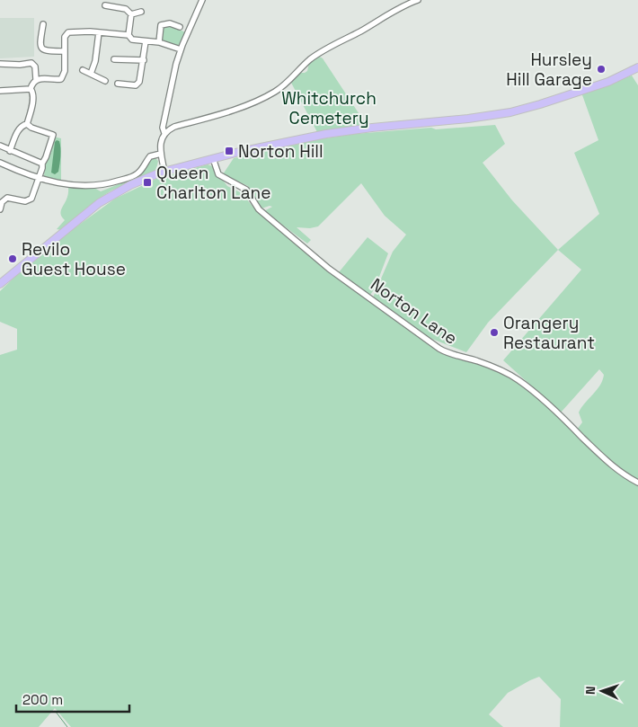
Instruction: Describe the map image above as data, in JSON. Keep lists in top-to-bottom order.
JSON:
{
  "streets": {
    "street": ["Norton Lane"]
  },
  "parks": ["Whitchurch Cemetery"],
  "places": {
    "other": ["Hursley Hill Garage", "Revilo Guest House", "Orangery Restaurant"],
    "transit": ["Norton Hill", "Queen Charlton Lane"]
  },
  "scale_bar": "200 m",
  "north": "left"
}
